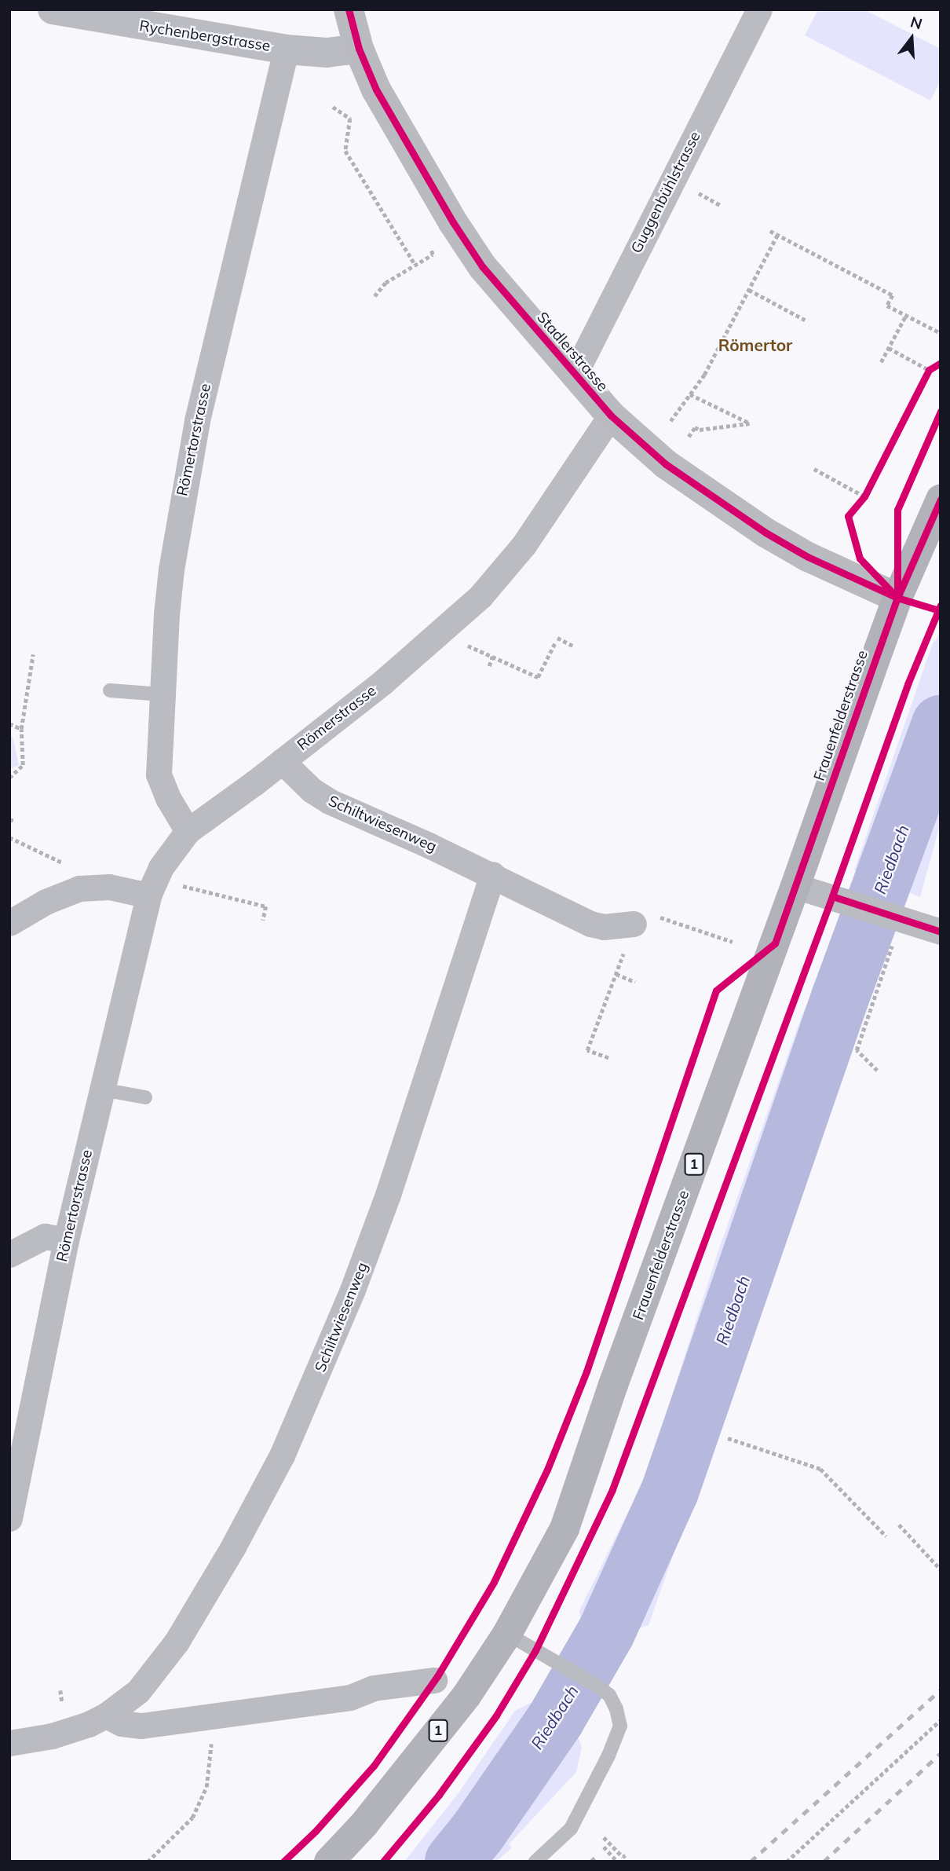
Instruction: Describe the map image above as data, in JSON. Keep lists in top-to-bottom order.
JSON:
{
  "streets": {
    "main road": ["Stadlerstrasse", "Frauenfelderstrasse", "1"],
    "street": [
      "Rychenbergstrasse",
      "Guggenbühlstrasse",
      "Römertorstrasse",
      "Römerstrasse",
      "Schiltwiesenweg"
    ]
  },
  "crossings": [
    ["Rychenbergstrasse", "Stadlerstrasse"],
    ["Rychenbergstrasse", "Römertorstrasse"],
    ["Guggenbühlstrasse", "Stadlerstrasse"],
    ["Stadlerstrasse", "Frauenfelderstrasse"],
    ["Stadlerstrasse", "Römerstrasse"],
    ["Römertorstrasse", "Römerstrasse"],
    ["Römerstrasse", "Schiltwiesenweg"]
  ],
  "districts": ["Römertor"],
  "water": ["Riedbach"],
  "north": "top"
}
